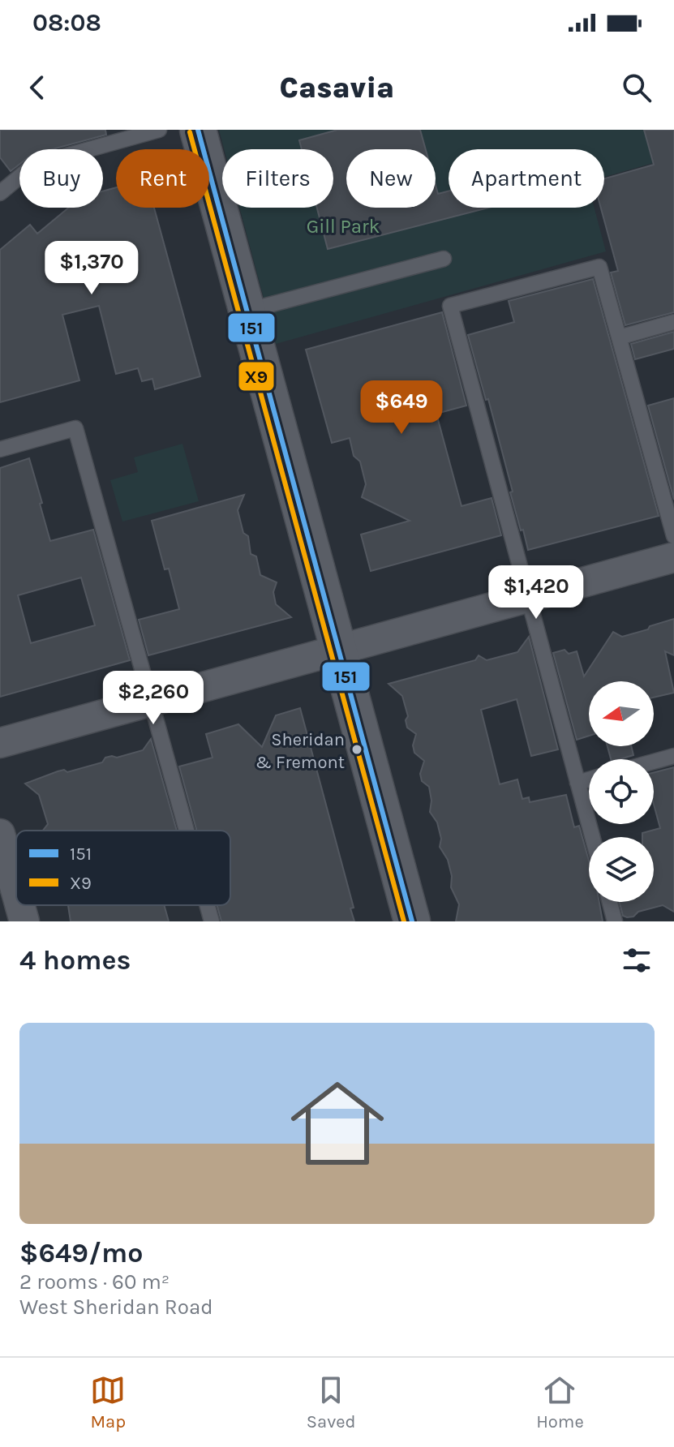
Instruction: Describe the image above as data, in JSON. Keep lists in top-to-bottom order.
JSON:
{
  "parks": ["Gill Park"],
  "places": ["Sheridan & Fremont"],
  "lines": ["transit line 151", "transit line X9"],
  "legend": ["151", "X9"],
  "north": "left",
  "page": {
    "status": "08:08",
    "header": "Casavia",
    "chip": [
      "Buy",
      "Rent",
      "Filters",
      "New",
      "Apartment"
    ],
    "price": [
      "$1,370",
      "$649",
      "$1,420",
      "$2,260"
    ],
    "heading": "4 homes",
    "list": [
      {
        "name": "$649/mo",
        "note": "2 rooms · 60 m² · West Sheridan Road"
      }
    ],
    "tabs": ["Map", "Saved", "Home"]
  }
}
